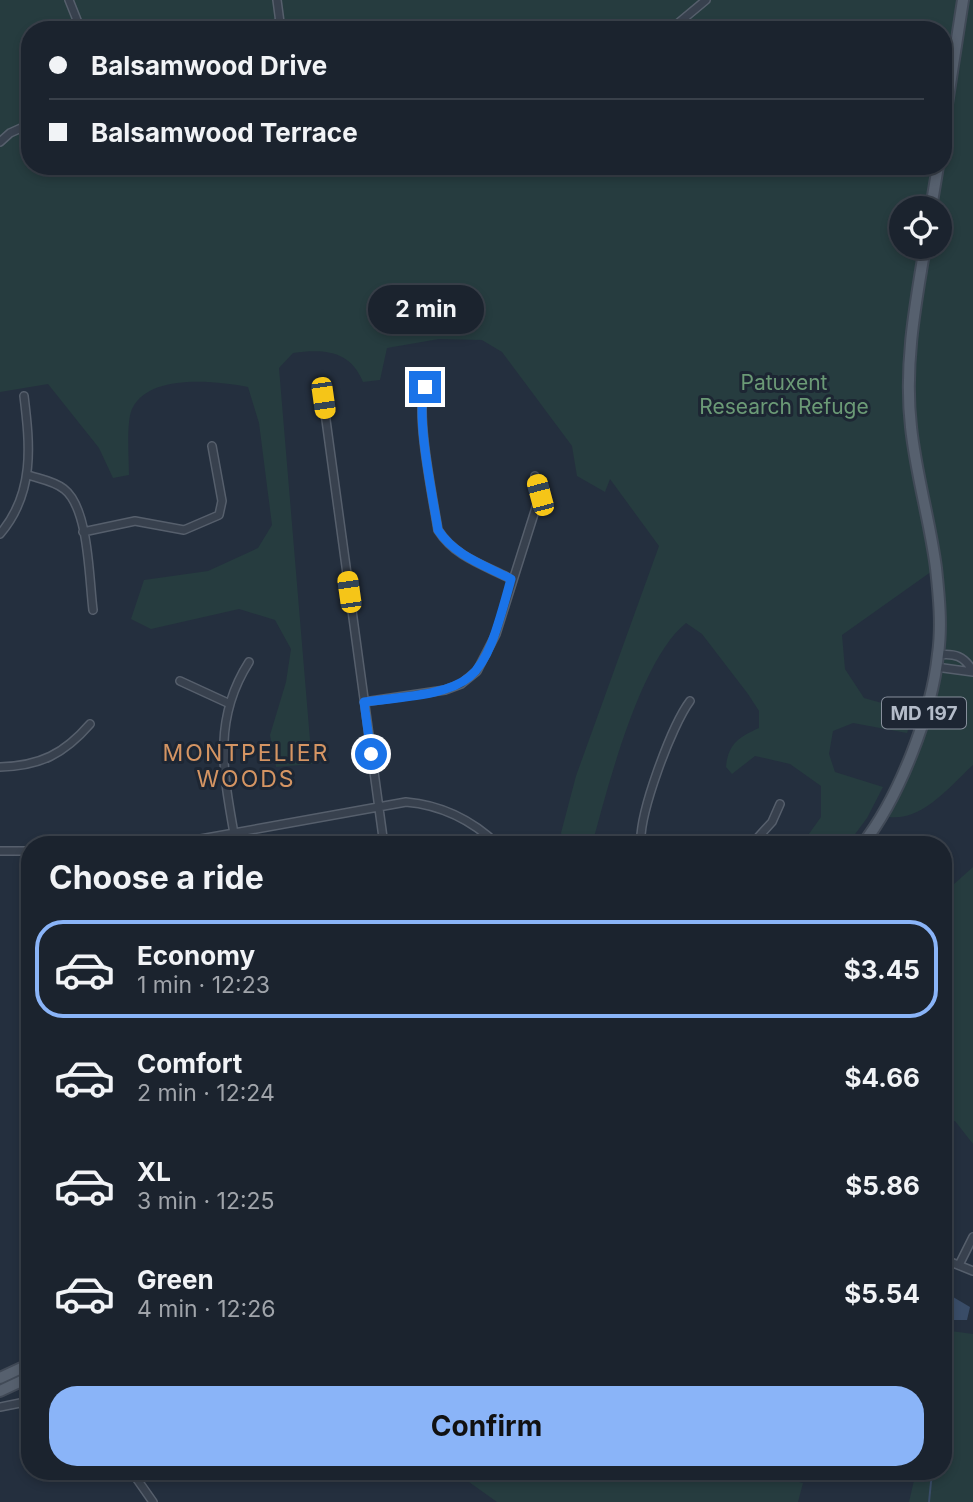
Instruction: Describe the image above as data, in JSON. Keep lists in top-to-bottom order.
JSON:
{
  "streets": {
    "main road": ["MD 197"]
  },
  "districts": ["MONTPELIER WOODS"],
  "parks": ["Patuxent Research Refuge"],
  "page": {
    "banner": ["Balsamwood Drive", "Balsamwood Terrace"],
    "bubble": "2 min",
    "heading": "Choose a ride",
    "list": [
      {
        "name": "Economy",
        "note": "1 min · 12:23",
        "value": "$3.45"
      },
      {
        "name": "Comfort",
        "note": "2 min · 12:24",
        "value": "$4.66"
      },
      {
        "name": "XL",
        "note": "3 min · 12:25",
        "value": "$5.86"
      },
      {
        "name": "Green",
        "note": "4 min · 12:26",
        "value": "$5.54"
      }
    ],
    "buttons": "Confirm"
  }
}
